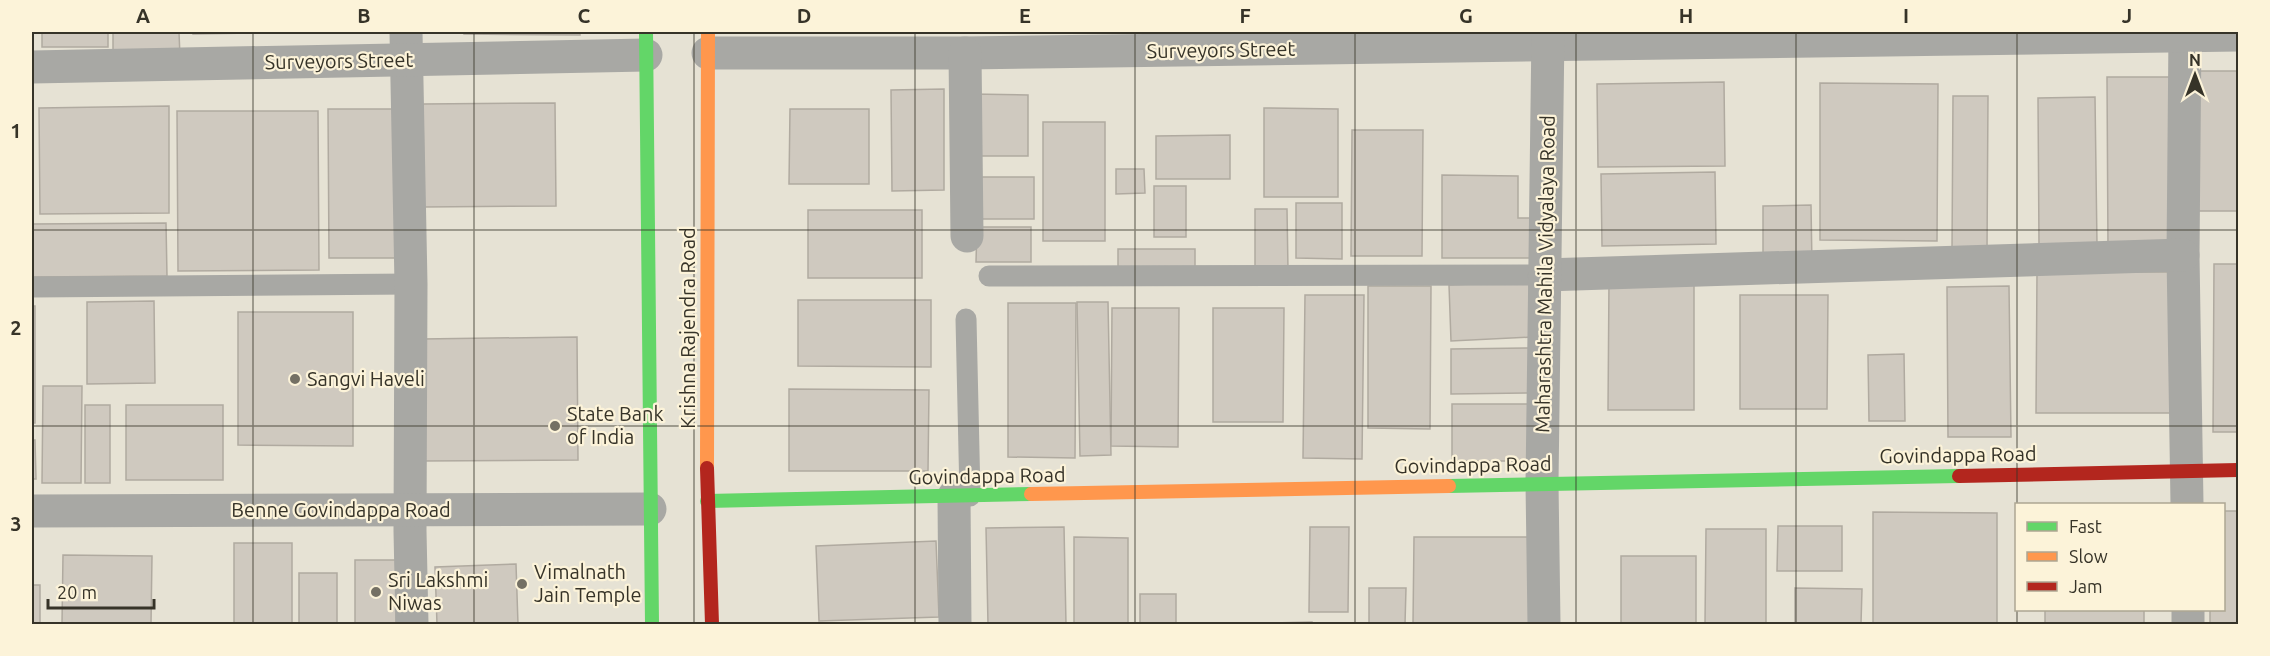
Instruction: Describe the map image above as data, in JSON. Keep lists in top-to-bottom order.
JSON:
{
  "streets": {
    "street": [
      "Surveyors Street",
      "Maharashtra Mahila Vidyalaya Road",
      "Krishna Rajendra Road",
      "Govindappa Road",
      "Benne Govindappa Road"
    ]
  },
  "crossings": [
    ["Surveyors Street", "Maharashtra Mahila Vidyalaya Road"],
    ["Surveyors Street", "Krishna Rajendra Road"],
    ["Maharashtra Mahila Vidyalaya Road", "Govindappa Road"],
    ["Krishna Rajendra Road", "Govindappa Road"],
    ["Krishna Rajendra Road", "Benne Govindappa Road"]
  ],
  "places": [
    "Sangvi Haveli",
    "State Bank of India",
    "Vimalnath Jain Temple",
    "Sri Lakshmi Niwas"
  ],
  "legend": ["Fast", "Slow", "Jam"],
  "scale_bar": "20 m",
  "north": "top",
  "grid": {
    "columns": [
      "A",
      "B",
      "C",
      "D",
      "E",
      "F",
      "G",
      "H",
      "I",
      "J"
    ],
    "rows": ["1", "2", "3"]
  }
}
